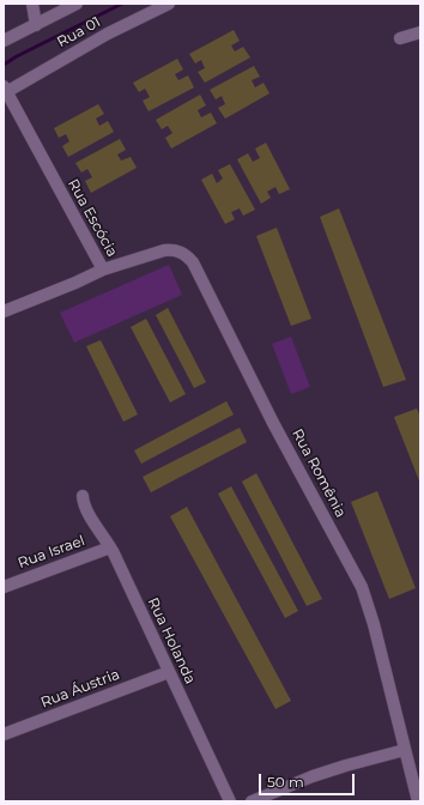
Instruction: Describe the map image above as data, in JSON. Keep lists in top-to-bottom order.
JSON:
{
  "streets": {
    "street": [
      "Rua 01",
      "Rua Escócia",
      "Rua Romênia",
      "Rua Israel",
      "Rua Holanda",
      "Rua Áustria"
    ]
  },
  "crossings": [
    ["Rua 01", "Rua Escócia"],
    ["Rua Escócia", "Rua Romênia"],
    ["Rua Israel", "Rua Holanda"],
    ["Rua Holanda", "Rua Áustria"]
  ],
  "scale_bar": "50 m"
}
